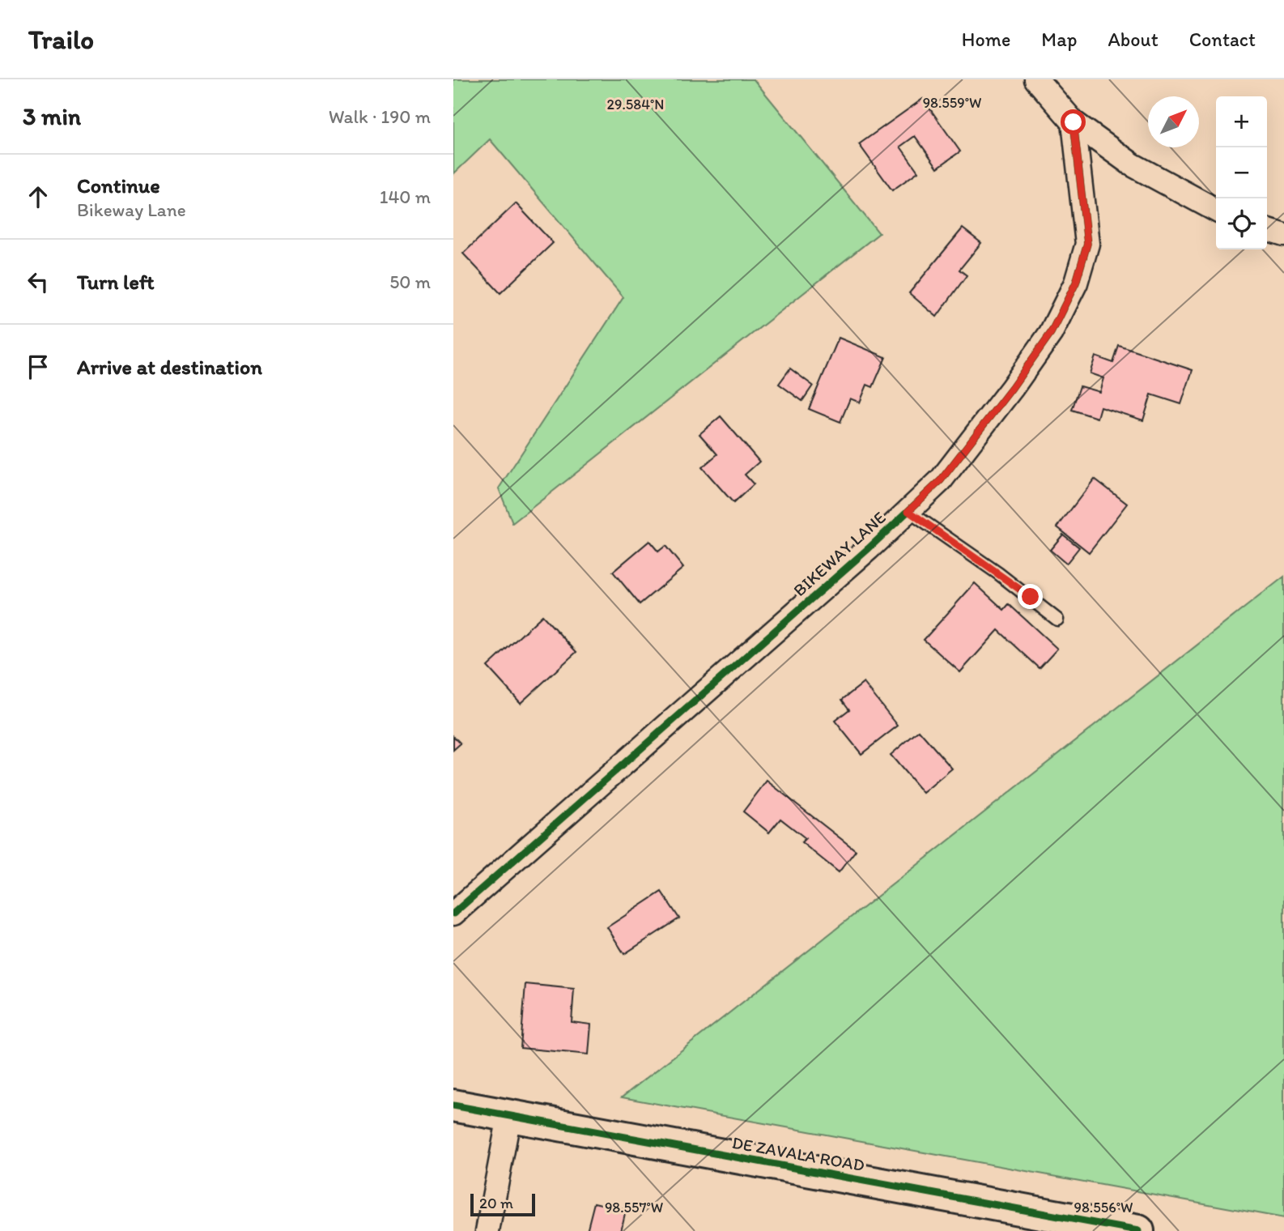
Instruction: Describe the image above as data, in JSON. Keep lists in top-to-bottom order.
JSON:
{
  "streets": {
    "main road": ["DE ZAVALA ROAD"],
    "street": ["BIKEWAY LANE"]
  },
  "scale_bar": "20 m",
  "north": "top right",
  "page": {
    "header": "Trailo",
    "nav": [
      "Home",
      "Map",
      "About",
      "Contact"
    ],
    "heading": ["3 min", "Walk · 190 m"],
    "map_buttons": ["+", "−"],
    "list": [
      ["Continue", "Bikeway Lane", "140 m"],
      ["Turn left", "50 m"],
      "Arrive at destination"
    ],
    "scale": "20 m"
  },
  "coordinates": [
    "98.559°W",
    "29.584°N",
    "98.557°W",
    "98.556°W"
  ]
}
